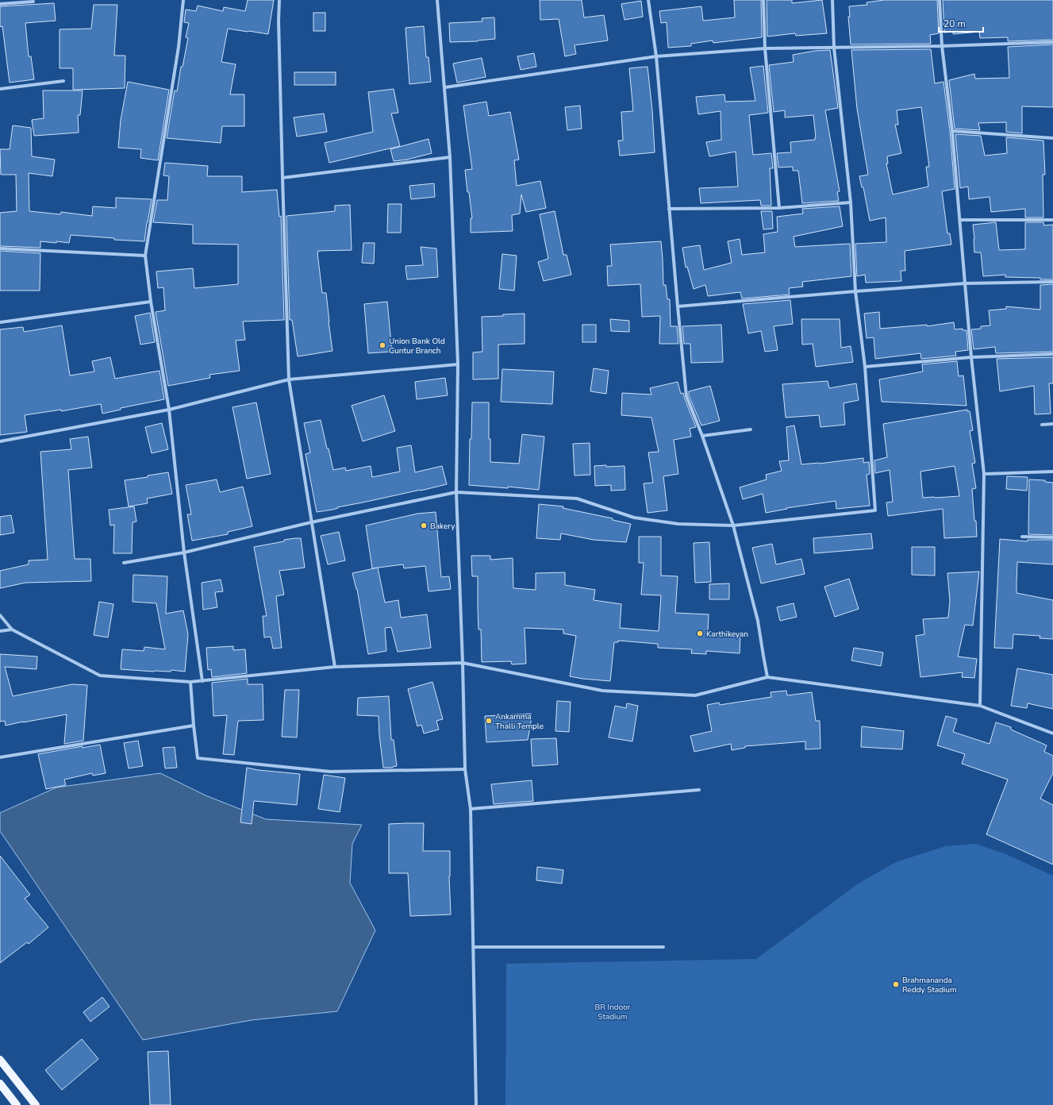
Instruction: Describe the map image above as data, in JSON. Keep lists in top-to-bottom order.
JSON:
{
  "parks": ["BR Indoor Stadium"],
  "places": [
    "Union Bank Old Guntur Branch",
    "Bakery",
    "Karthikeyan",
    "Ankamma Thalli Temple",
    "Brahmananda Reddy Stadium"
  ],
  "scale_bar": "20 m"
}
